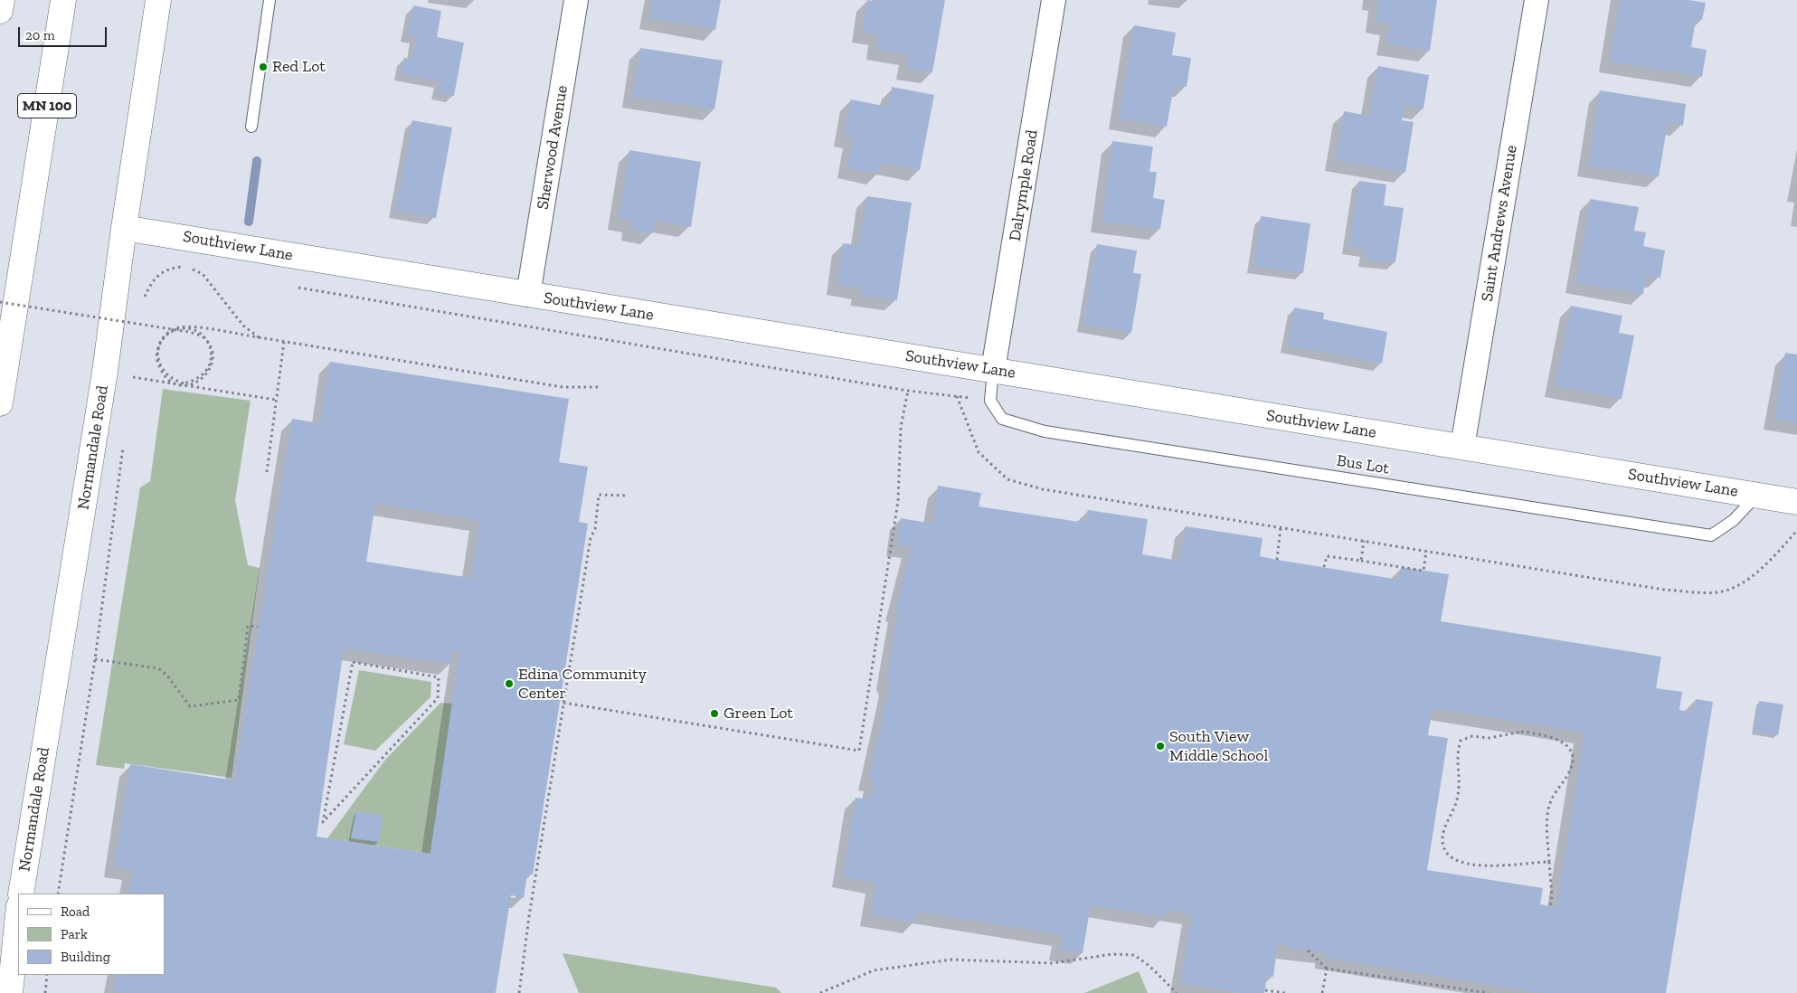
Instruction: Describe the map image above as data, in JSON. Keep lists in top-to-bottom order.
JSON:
{
  "streets": {
    "main road": ["MN 100", "Southview Lane", "Normandale Road"],
    "street": ["Sherwood Avenue", "Dalrymple Road", "Saint Andrews Avenue"],
    "lane": ["Bus Lot"]
  },
  "crossings": [
    ["Sherwood Avenue", "Southview Lane"],
    ["Dalrymple Road", "Southview Lane"],
    ["Saint Andrews Avenue", "Southview Lane"],
    ["Southview Lane", "Normandale Road"],
    ["Southview Lane", "Bus Lot"]
  ],
  "places": [
    "Red Lot",
    "Edina Community Center",
    "Green Lot",
    "South View Middle School"
  ],
  "legend": ["Road", "Park", "Building"],
  "scale_bar": "20 m"
}
